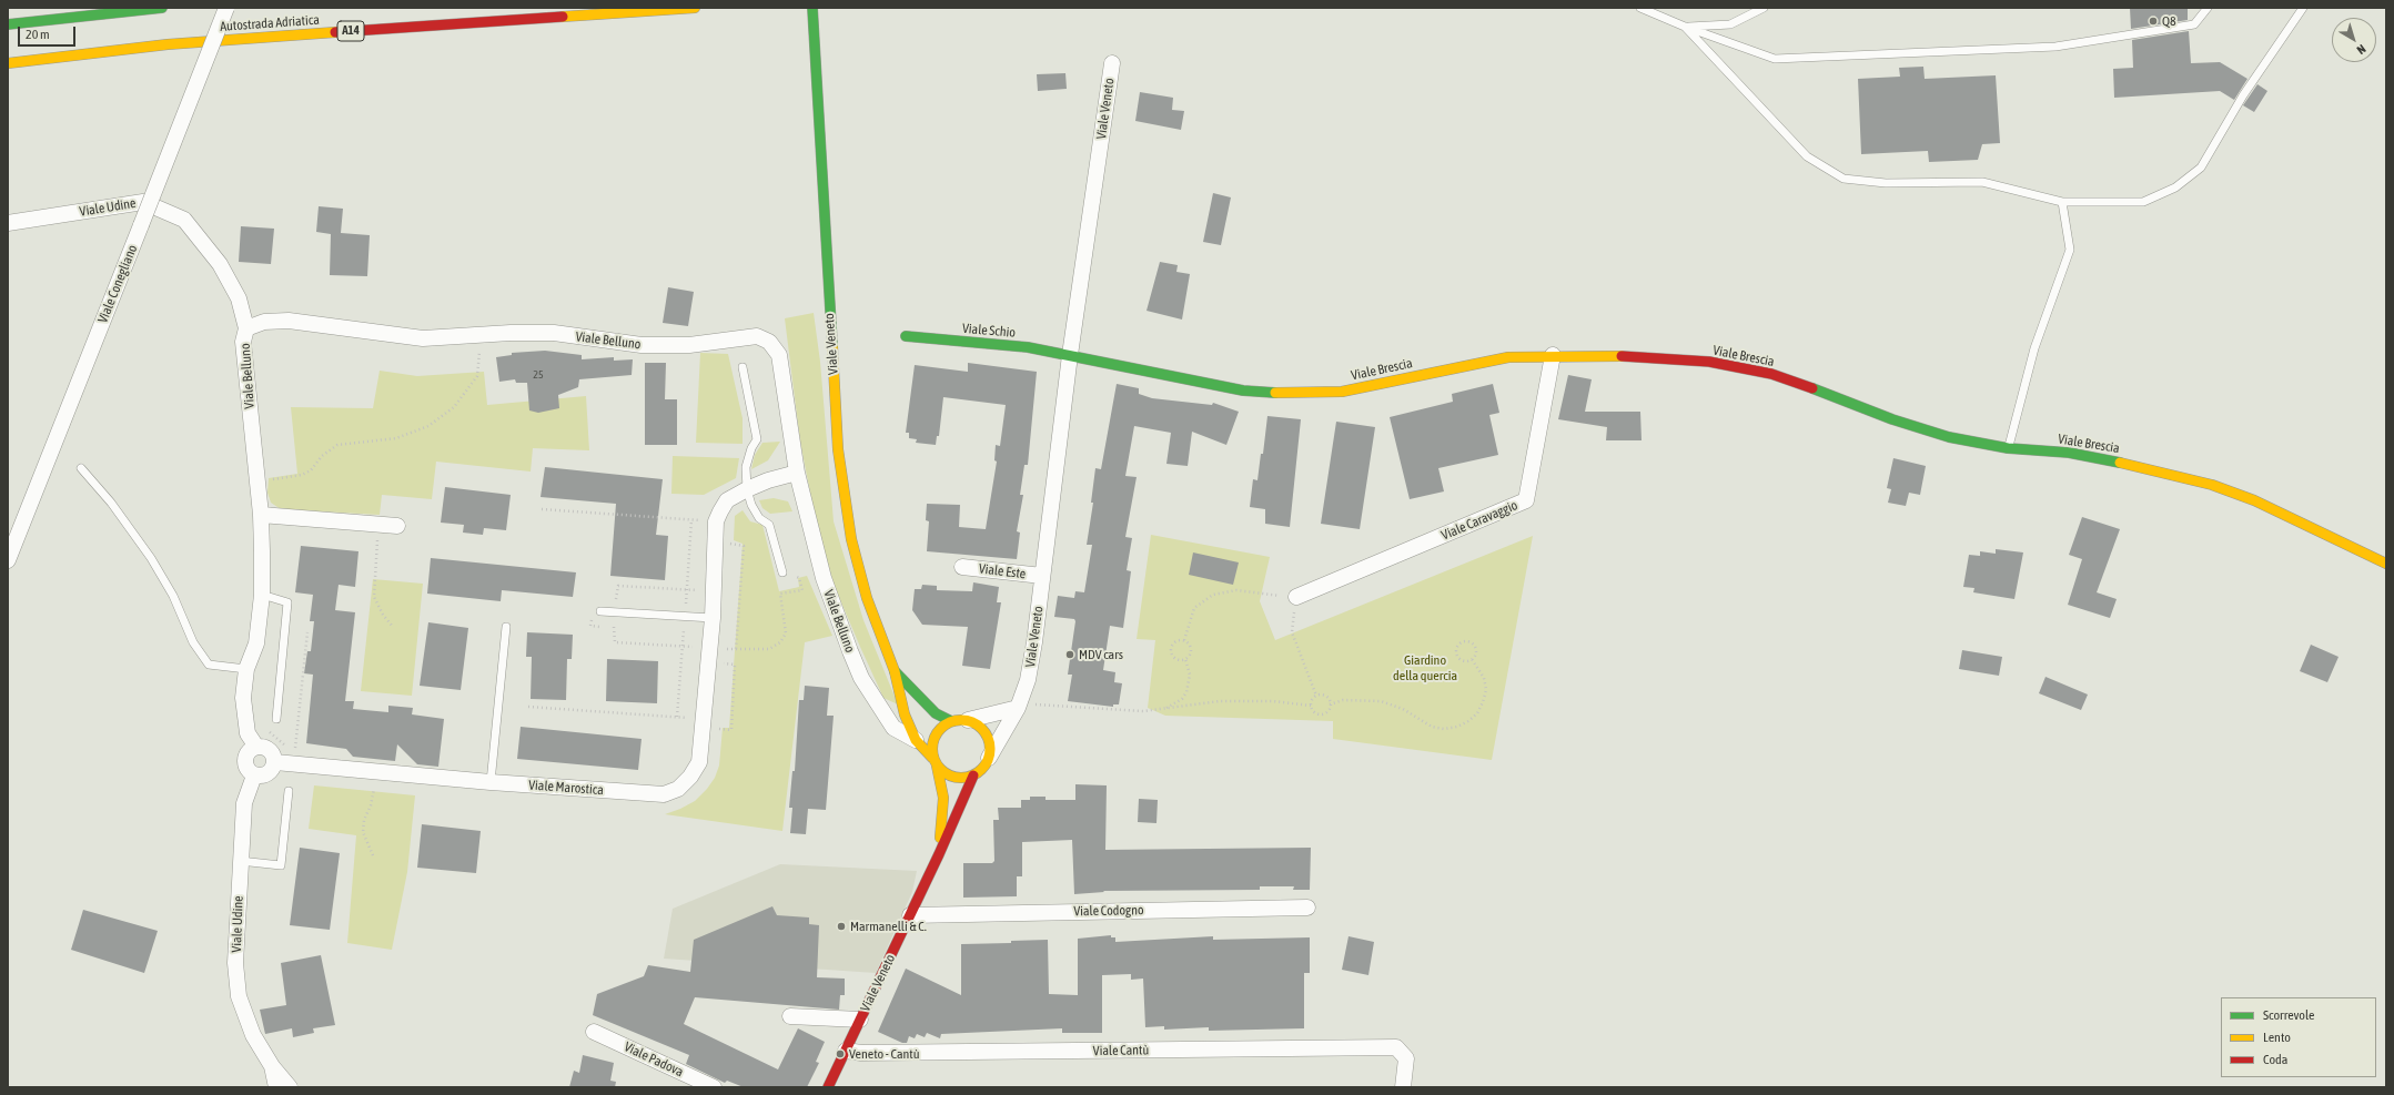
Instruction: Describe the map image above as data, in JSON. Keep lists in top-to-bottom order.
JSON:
{
  "streets": {
    "main road": [
      "Autostrada Adriatica",
      "A14",
      "Viale Veneto",
      "Viale Schio",
      "Viale Brescia"
    ],
    "street": [
      "Viale Udine",
      "Viale Conegliano",
      "Viale Belluno",
      "Viale Caravaggio",
      "Viale Este",
      "Viale Marostica",
      "Viale Codogno",
      "Viale Cantù",
      "Viale Padova"
    ]
  },
  "crossings": [
    ["Viale Veneto", "Viale Schio"],
    ["Viale Veneto", "Viale Belluno"],
    ["Viale Veneto", "Viale Brescia"],
    ["Viale Veneto", "Viale Este"],
    ["Viale Veneto", "Viale Codogno"],
    ["Viale Veneto", "Viale Cantù"],
    ["Viale Udine", "Viale Belluno"],
    ["Viale Udine", "Viale Marostica"],
    ["Viale Schio", "Viale Brescia"],
    ["Viale Belluno", "Viale Marostica"],
    ["Viale Brescia", "Viale Caravaggio"]
  ],
  "parks": ["Giardino della quercia"],
  "places": [
    "Q8",
    "MDV cars",
    "Marmanelli & C.",
    "Veneto - Cantù"
  ],
  "house_numbers": ["25"],
  "legend": ["Scorrevole", "Lento", "Coda"],
  "scale_bar": "20 m",
  "north": "bottom right"
}
